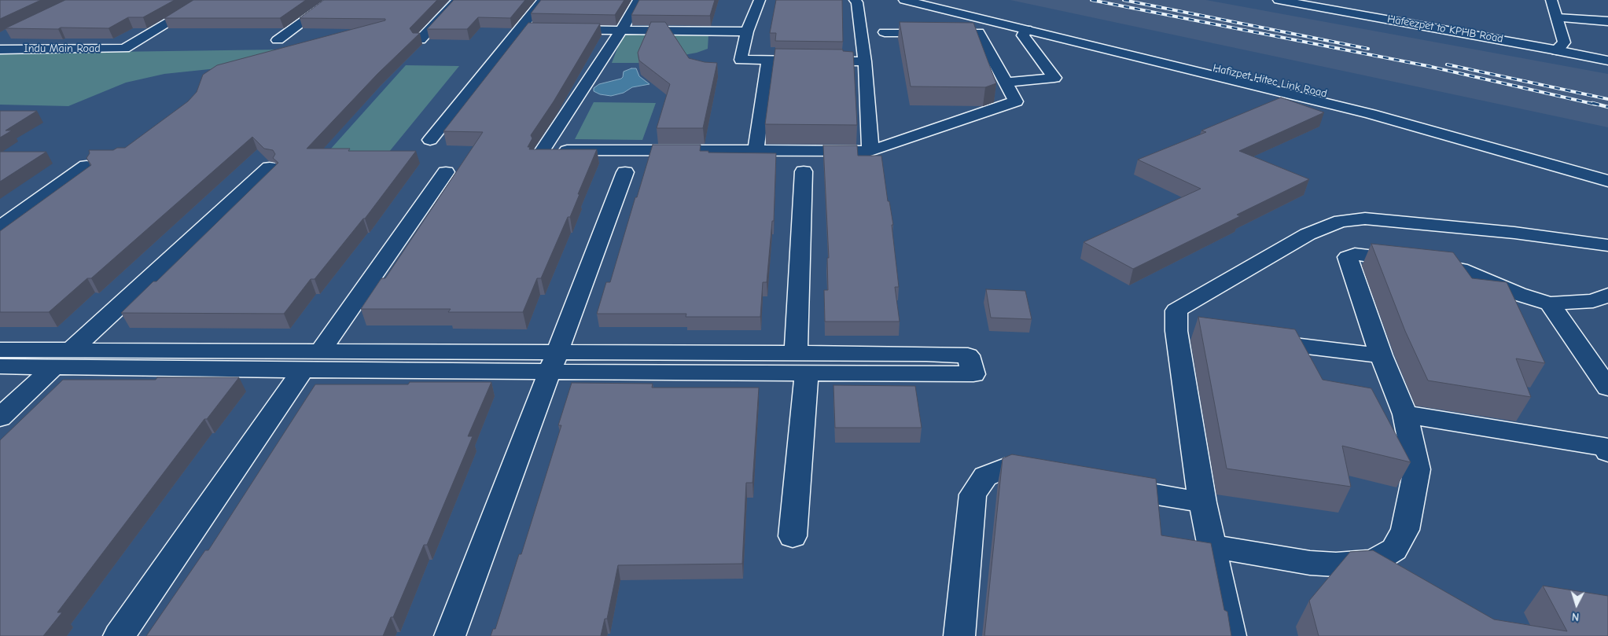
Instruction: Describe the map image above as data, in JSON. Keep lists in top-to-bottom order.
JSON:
{
  "streets": {
    "street": ["Hafeezpet to KPHB Road", "Indu Main Road", "Hafizpet Hitec Link Road"]
  },
  "north": "bottom"
}
